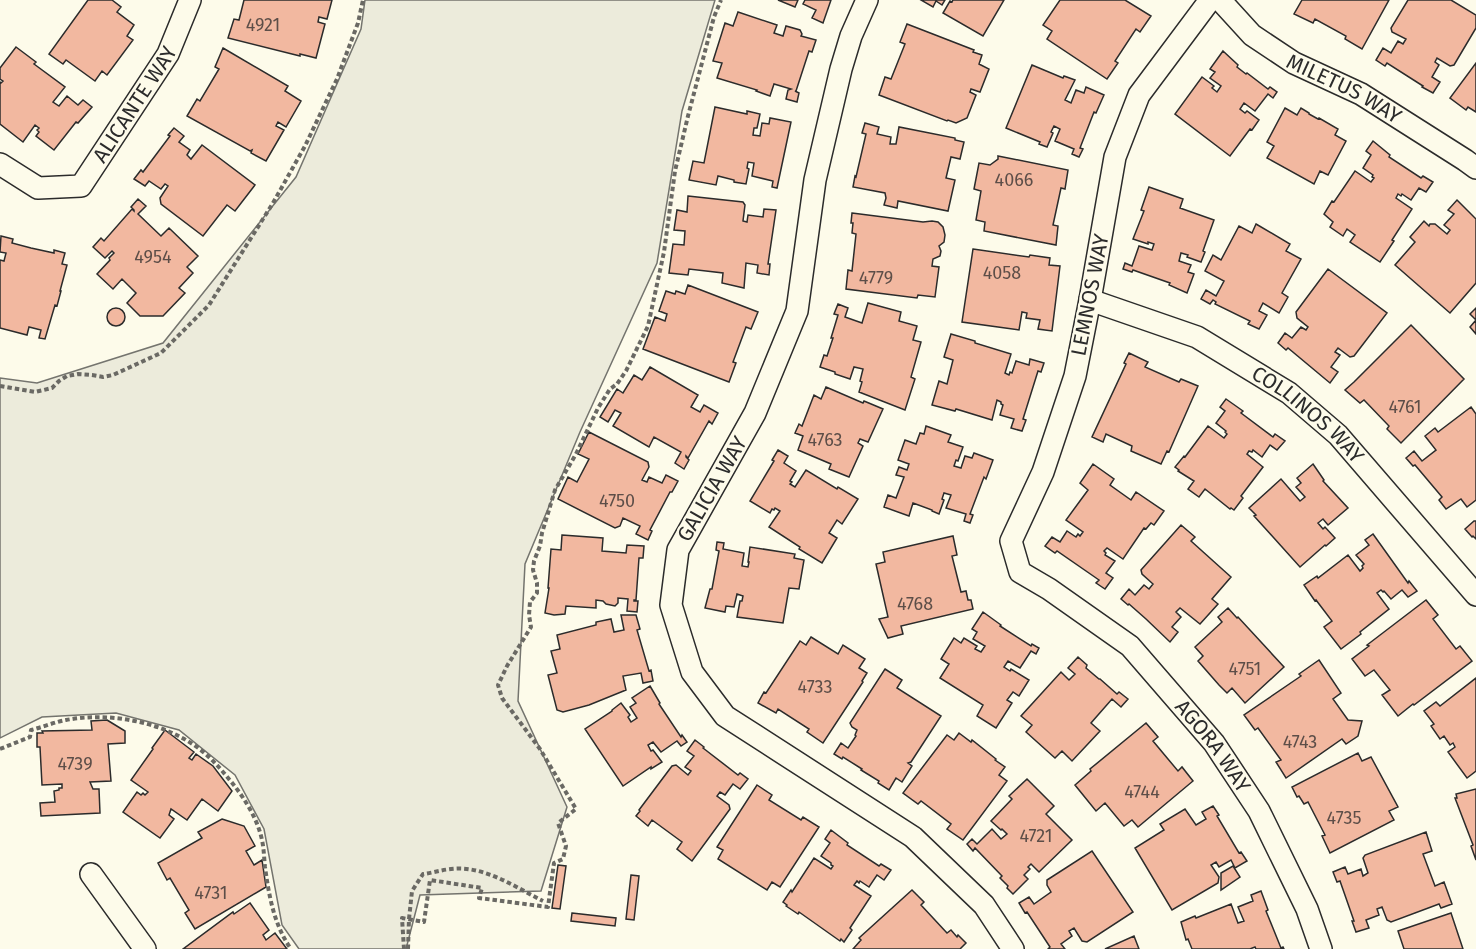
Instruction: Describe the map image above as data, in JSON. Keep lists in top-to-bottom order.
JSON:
{
  "streets": {
    "street": [
      "MILETUS WAY",
      "ALICANTE WAY",
      "LEMNOS WAY",
      "COLLINOS WAY",
      "GALICIA WAY",
      "AGORA WAY"
    ]
  },
  "crossings": [
    ["LEMNOS WAY", "COLLINOS WAY"],
    ["LEMNOS WAY", "AGORA WAY"]
  ],
  "house_numbers": [
    "4921",
    "4066",
    "4954",
    "4058",
    "4779",
    "4761",
    "4763",
    "4750",
    "4768",
    "4751",
    "4733",
    "4743",
    "4739",
    "4744",
    "4735",
    "4721",
    "4731"
  ]
}
